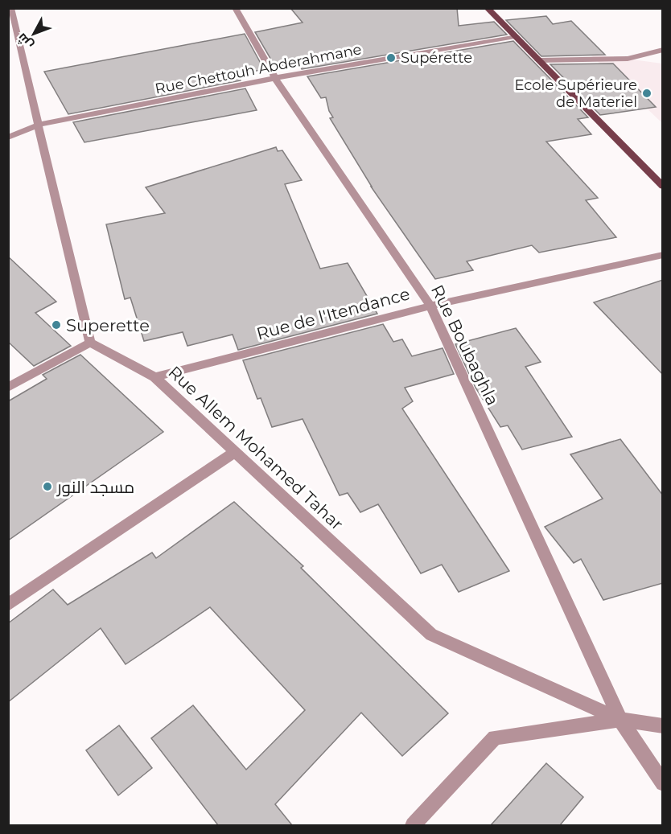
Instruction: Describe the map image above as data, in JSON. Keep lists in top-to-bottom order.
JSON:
{
  "streets": {
    "street": [
      "Rue Chettouh Abderahmane",
      "Rue de l'Itendance",
      "Rue Boubaghla",
      "Rue Allem Mohamed Tahar"
    ]
  },
  "crossings": [
    ["Rue Chettouh Abderahmane", "Rue Boubaghla"],
    ["Rue de l'Itendance", "Rue Boubaghla"],
    ["Rue de l'Itendance", "Rue Allem Mohamed Tahar"],
    ["Rue Boubaghla", "Rue Allem Mohamed Tahar"]
  ],
  "places": [
    "Supérette",
    "Ecole Supérieure de Materiel",
    "Superette",
    "مسجد النور"
  ],
  "north": "bottom left"
}
